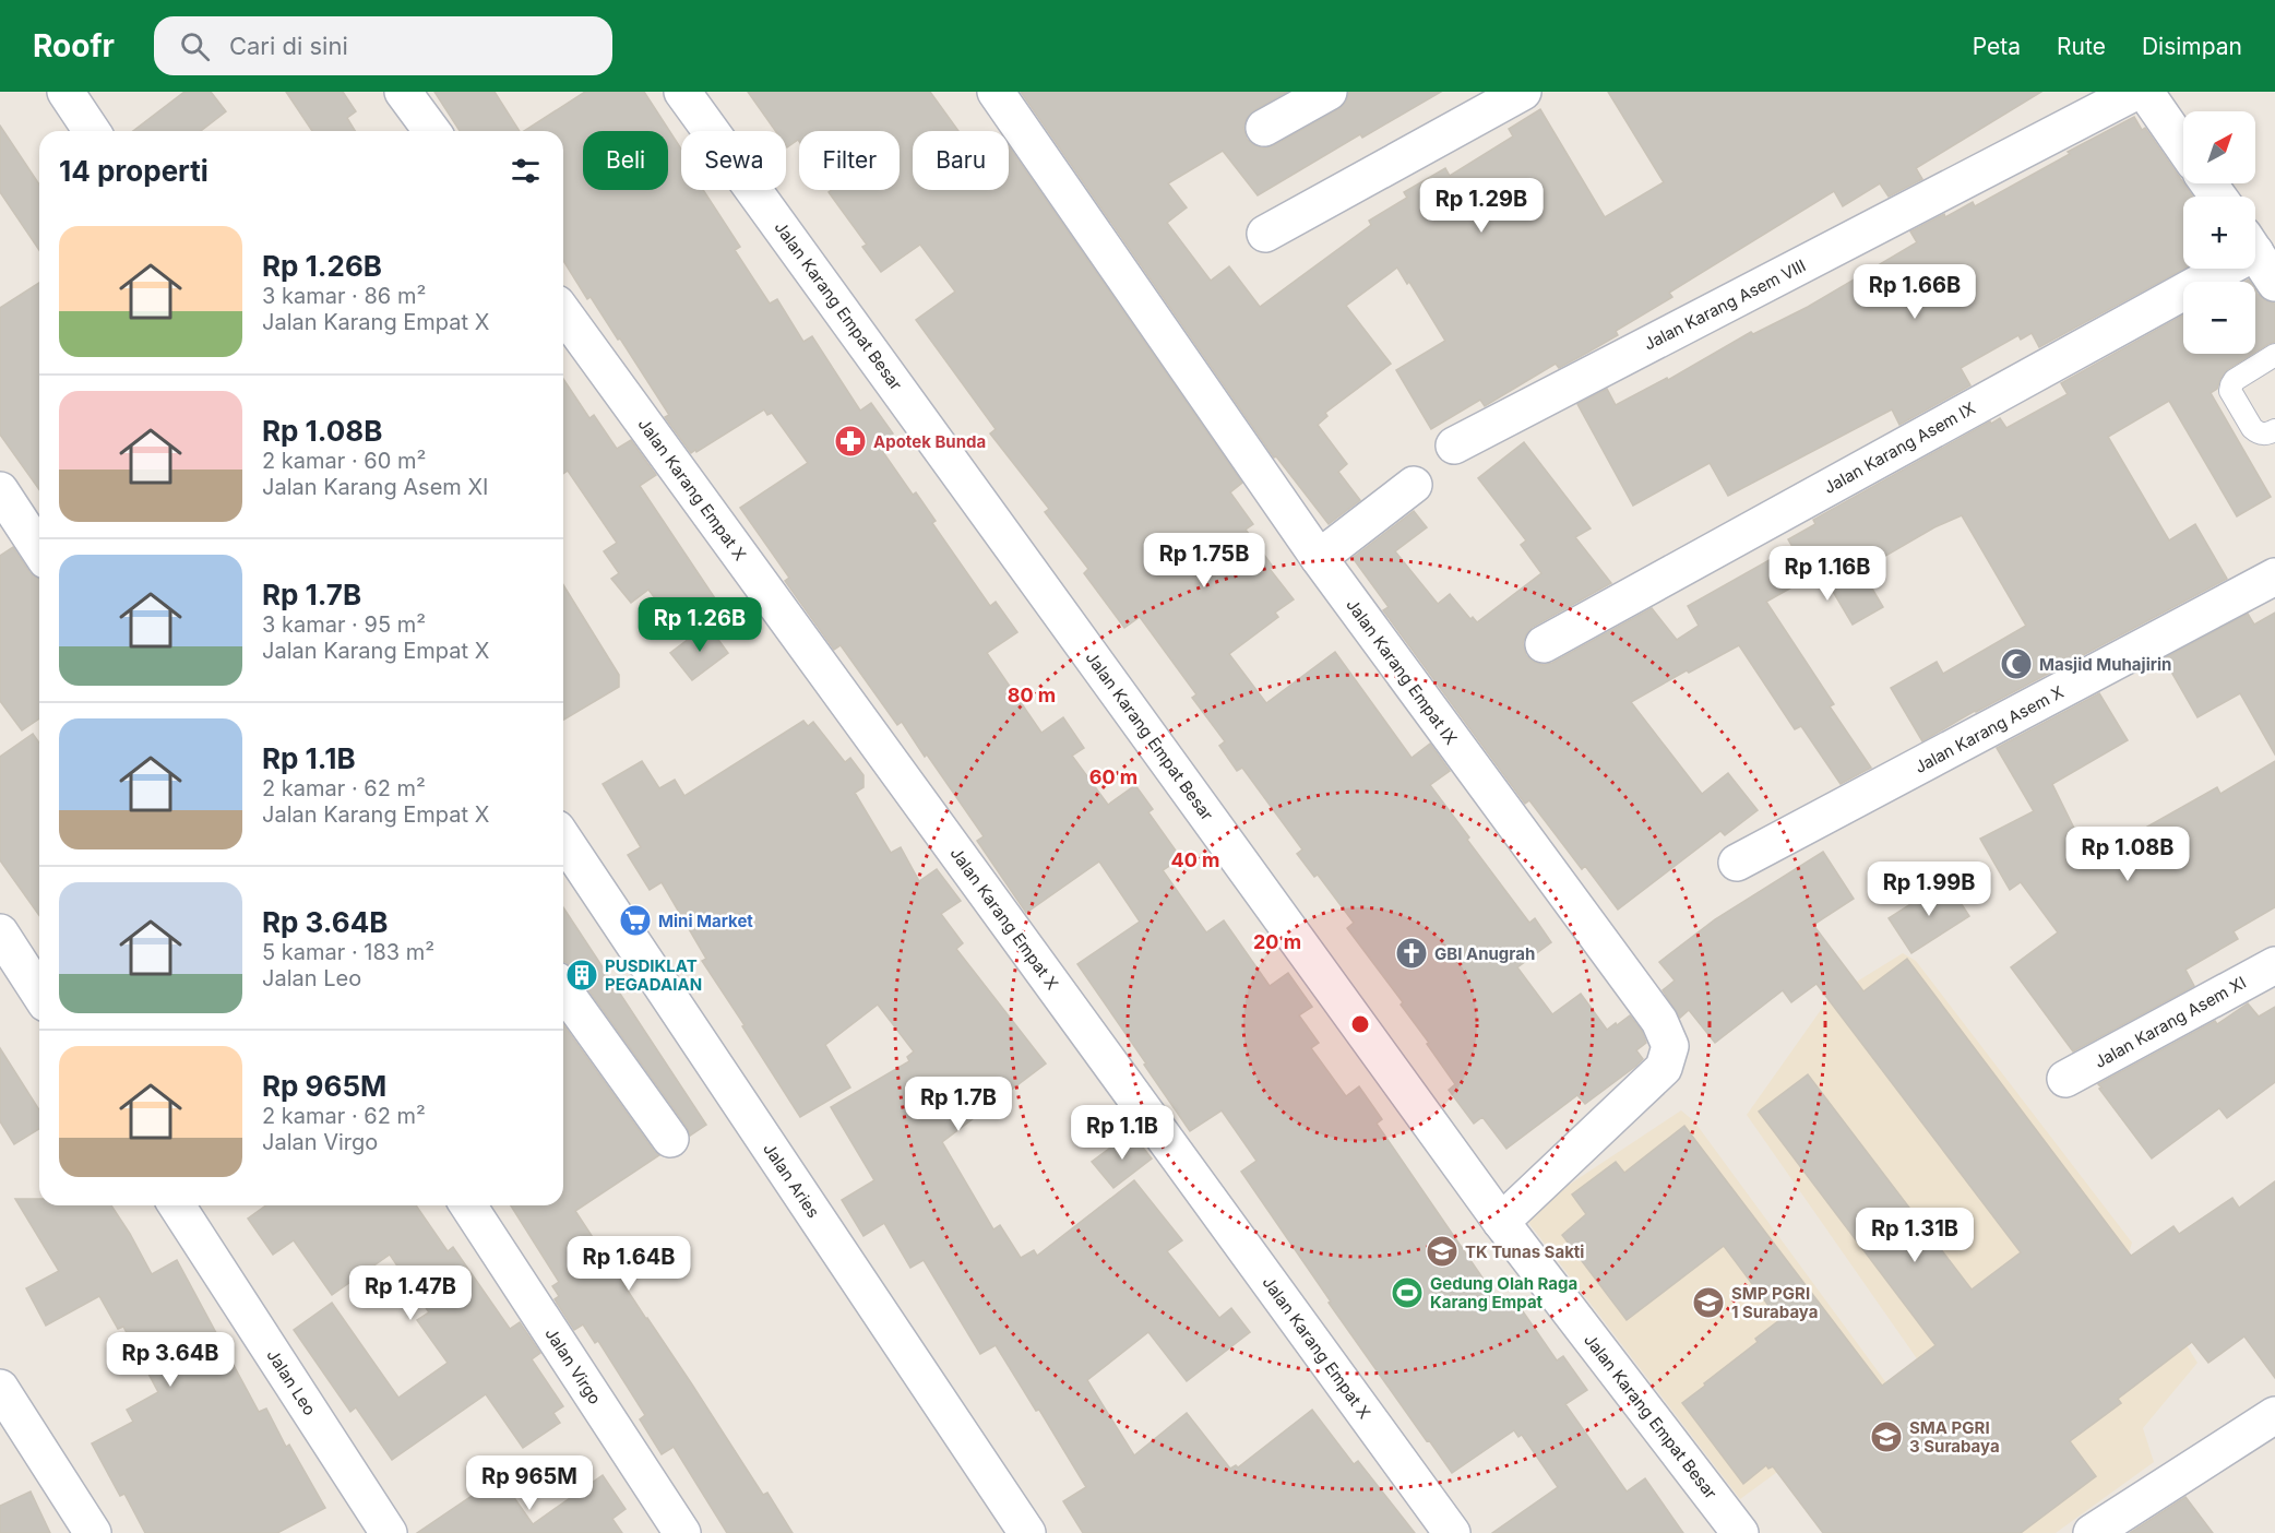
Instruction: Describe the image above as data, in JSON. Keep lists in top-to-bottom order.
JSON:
{
  "streets": {
    "street": [
      "Jalan Karang Asem VIII",
      "Jalan Karang Empat Besar",
      "Jalan Karang Asem IX",
      "Jalan Karang Empat X",
      "Jalan Karang Empat IX",
      "Jalan Karang Asem X",
      "Jalan Karang Asem XI",
      "Jalan Aries",
      "Jalan Virgo",
      "Jalan Leo"
    ]
  },
  "crossings": [
    ["Jalan Karang Empat Besar", "Jalan Karang Empat IX"]
  ],
  "places": {
    "pharmacy": ["Apotek Bunda"],
    "mosque": ["Masjid Muhajirin"],
    "supermarket": ["Mini Market"],
    "church": ["GBI Anugrah"],
    "building": ["PUSDIKLAT PEGADAIAN"],
    "school or university": ["TK Tunas Sakti", "SMP PGRI 1 Surabaya", "SMA PGRI 3 Surabaya"],
    "sports": ["Gedung Olah Raga Karang Empat"]
  },
  "north": "top right",
  "page": {
    "header": "Roofr",
    "search": "Cari di sini",
    "nav": ["Peta", "Rute", "Disimpan"],
    "map_buttons": ["+", "−"],
    "chip": [
      "Beli",
      "Sewa",
      "Filter",
      "Baru"
    ],
    "heading": "14 properti",
    "price": [
      "Rp 1.29B",
      "Rp 1.66B",
      "Rp 1.75B",
      "Rp 1.16B",
      "Rp 1.26B",
      "Rp 1.08B",
      "Rp 1.99B",
      "Rp 1.7B",
      "Rp 1.1B",
      "Rp 1.31B",
      "Rp 1.64B",
      "Rp 1.47B",
      "Rp 3.64B",
      "Rp 965M"
    ],
    "list": [
      {
        "name": "Rp 1.26B",
        "note": "3 kamar · 86 m² · Jalan Karang Empat X"
      },
      {
        "name": "Rp 1.08B",
        "note": "2 kamar · 60 m² · Jalan Karang Asem XI"
      },
      {
        "name": "Rp 1.7B",
        "note": "3 kamar · 95 m² · Jalan Karang Empat X"
      },
      {
        "name": "Rp 1.1B",
        "note": "2 kamar · 62 m² · Jalan Karang Empat X"
      },
      {
        "name": "Rp 3.64B",
        "note": "5 kamar · 183 m² · Jalan Leo"
      },
      {
        "name": "Rp 965M",
        "note": "2 kamar · 62 m² · Jalan Virgo"
      }
    ]
  },
  "rings": [
    "80 m",
    "60 m",
    "40 m",
    "20 m"
  ]
}
